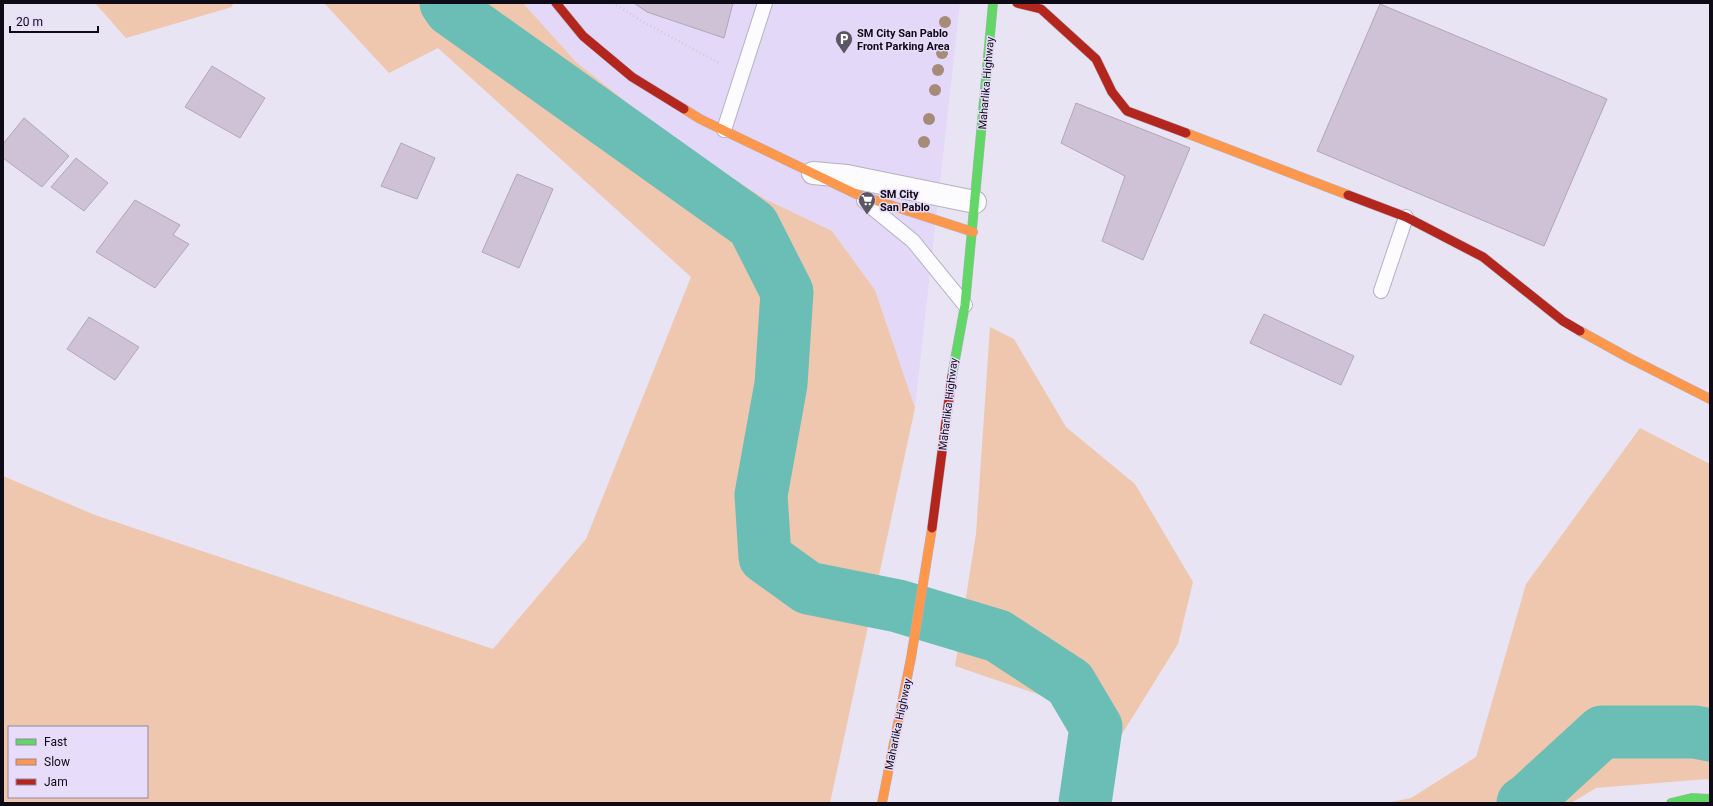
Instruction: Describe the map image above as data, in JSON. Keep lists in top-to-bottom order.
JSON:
{
  "streets": {
    "street": ["Maharlika Highway"]
  },
  "places": {
    "parking": ["SM City San Pablo Front Parking Area"],
    "supermarket": ["SM City San Pablo"]
  },
  "legend": ["Fast", "Slow", "Jam"],
  "scale_bar": "20 m"
}
